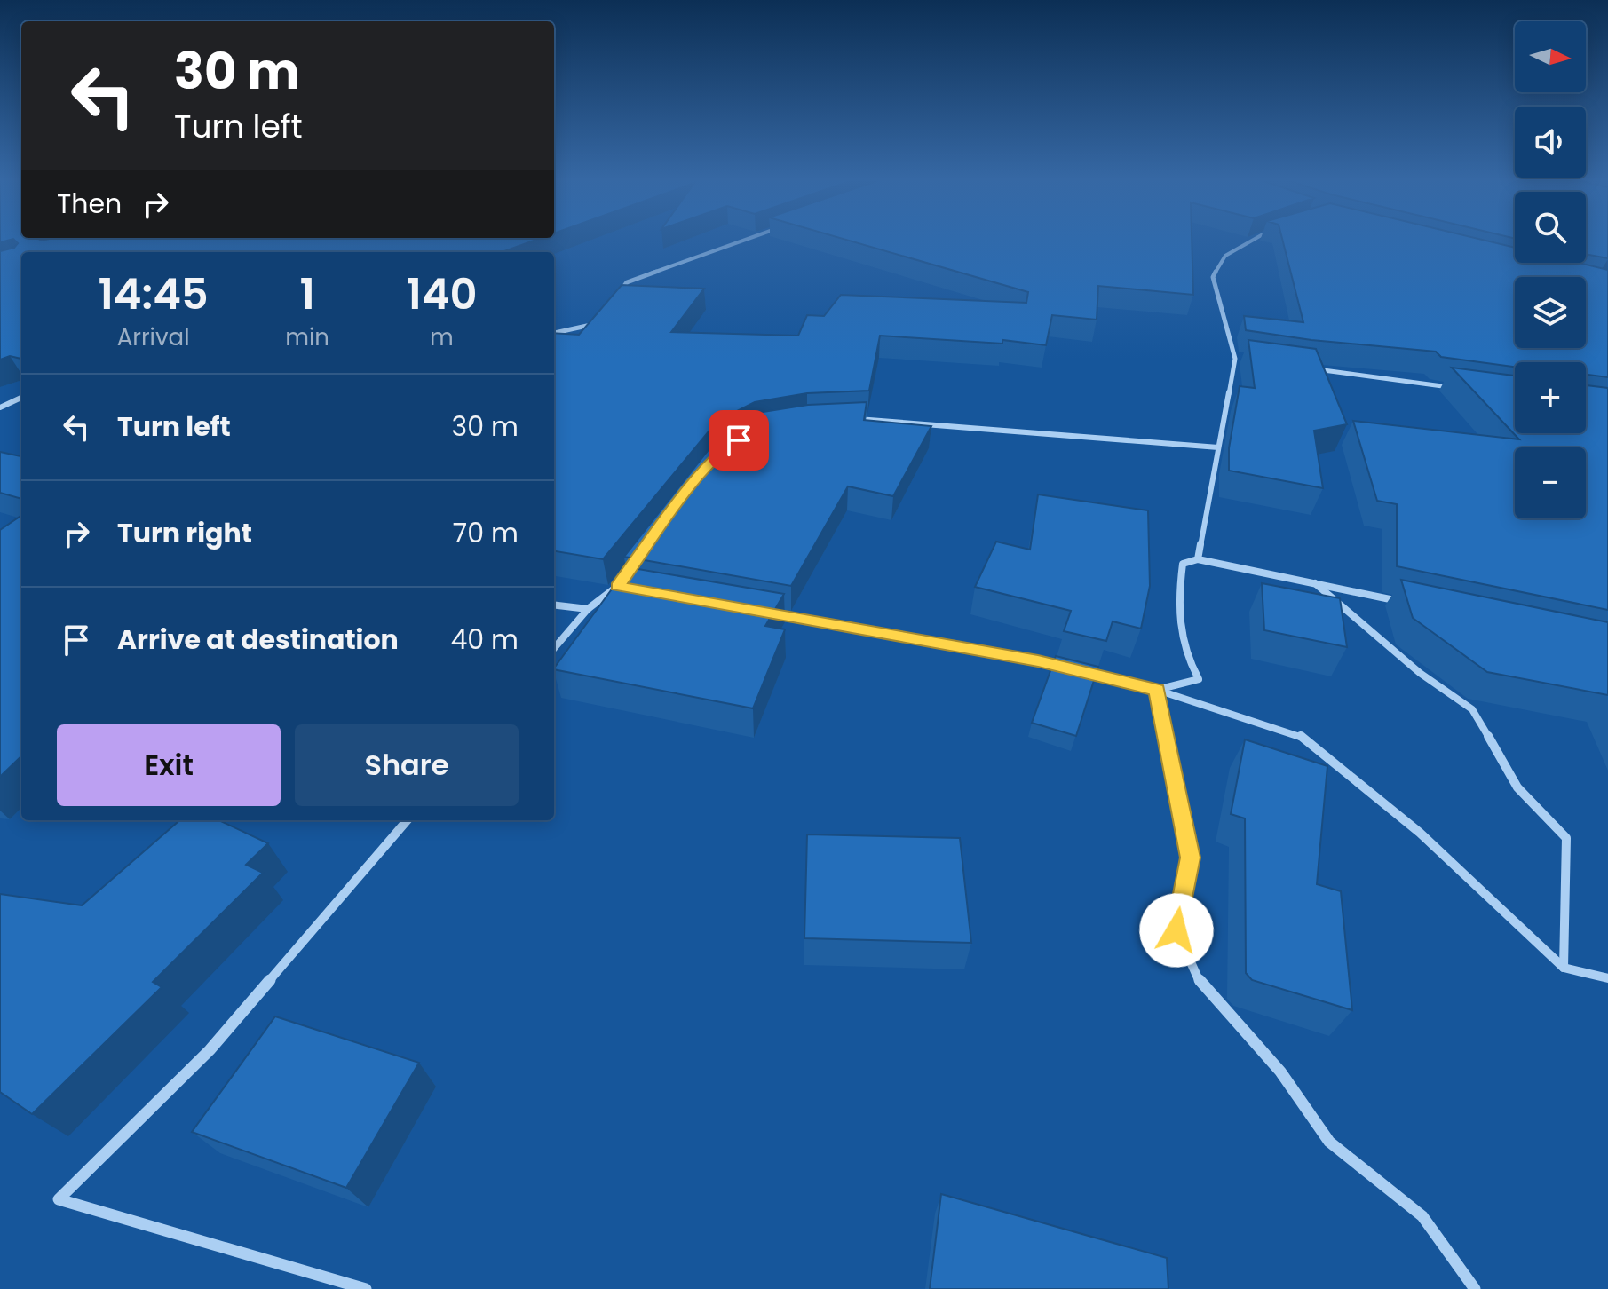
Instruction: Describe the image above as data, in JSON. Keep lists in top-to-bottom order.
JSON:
{
  "north": "right",
  "page": {
    "map_buttons": ["+", "−"],
    "turn": ["30 m", "Turn left"],
    "then": "Then",
    "eta": [
      "14:45",
      "Arrival",
      "1",
      "min",
      "140",
      "m"
    ],
    "list": [
      {
        "name": "Turn left",
        "value": "30 m"
      },
      {
        "name": "Turn right",
        "value": "70 m"
      },
      {
        "name": "Arrive at destination",
        "value": "40 m"
      }
    ],
    "buttons": ["Exit", "Share"]
  }
}
